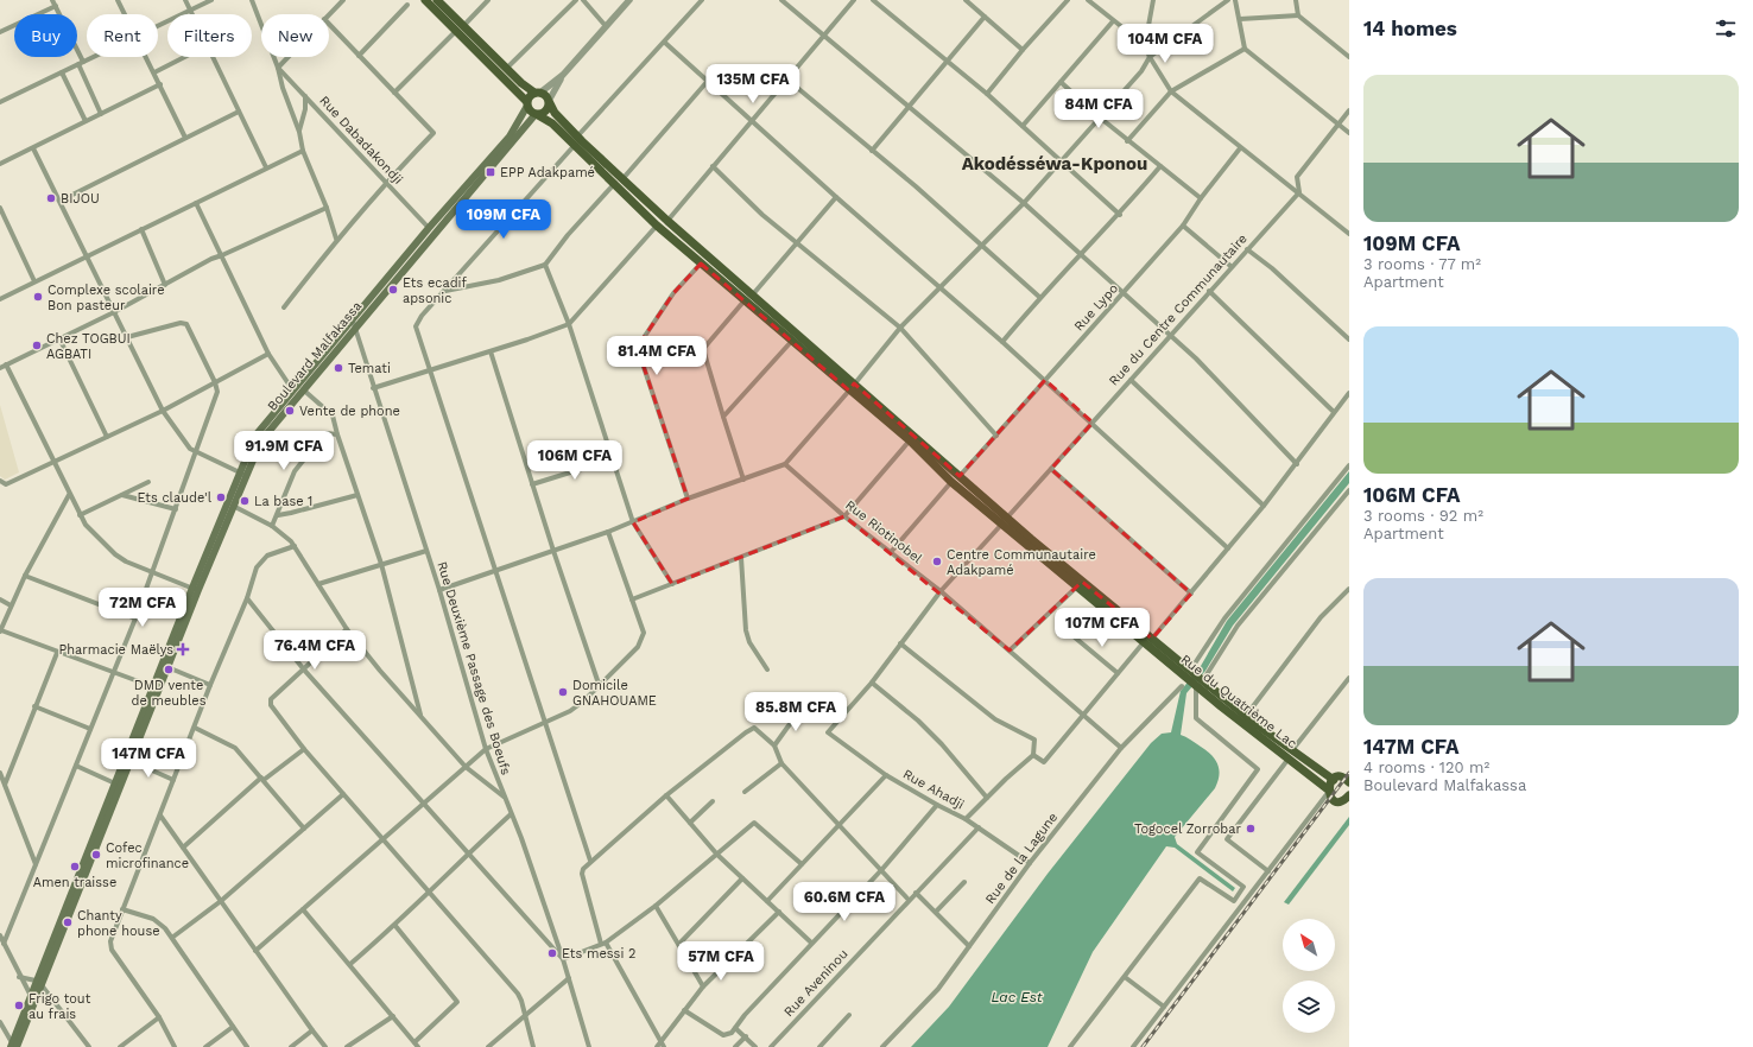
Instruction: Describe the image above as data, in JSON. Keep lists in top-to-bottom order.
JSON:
{
  "streets": {
    "main road": ["Boulevard Malfakassa", "Rue du Quatrième Lac"],
    "street": [
      "Rue Dabadakondji",
      "Rue Lypo",
      "Rue du Centre Communautaire",
      "Rue Riotinobel",
      "Rue Deuxième Passage des Boeufs",
      "Rue Ahadji",
      "Rue de la Lagune",
      "Rue Aveninou"
    ]
  },
  "crossings": [
    ["Rue du Centre Communautaire", "Rue Riotinobel"],
    ["Rue du Centre Communautaire", "Rue du Quatrième Lac"],
    ["Rue du Centre Communautaire", "Rue Ahadji"],
    ["Boulevard Malfakassa", "Rue Deuxième Passage des Boeufs"],
    ["Rue Riotinobel", "Rue de la Lagune"],
    ["Rue Ahadji", "Rue de la Lagune"],
    ["Rue Ahadji", "Rue Aveninou"]
  ],
  "districts": ["Akodésséwa-Kponou"],
  "water": ["Lac Est"],
  "places": {
    "transit": ["EPP Adakpamé"],
    "other": [
      "BIJOU",
      "Ets ecadif apsonic",
      "Complexe scolaire Bon pasteur",
      "Chez TOGBUI AGBATI",
      "Temati",
      "Vente de phone",
      "Ets claude'l",
      "La base 1",
      "Centre Communautaire Adakpamé",
      "DMD vente de meubles",
      "Domicile GNAHOUAME",
      "Togocel Zorrobar",
      "Cofec microfinance",
      "Amen traisse",
      "Chanty phone house",
      "Ets messi 2",
      "Frigo tout au frais"
    ],
    "health": ["Pharmacie Maëlys"]
  },
  "north": "top left",
  "page": {
    "heading": "14 homes",
    "chip": [
      "Buy",
      "Rent",
      "Filters",
      "New"
    ],
    "price": [
      "104M CFA",
      "135M CFA",
      "84M CFA",
      "109M CFA",
      "81.4M CFA",
      "91.9M CFA",
      "106M CFA",
      "72M CFA",
      "107M CFA",
      "76.4M CFA",
      "85.8M CFA",
      "147M CFA",
      "60.6M CFA",
      "57M CFA"
    ],
    "list": [
      {
        "name": "109M CFA",
        "note": "3 rooms · 77 m² · Apartment"
      },
      {
        "name": "106M CFA",
        "note": "3 rooms · 92 m² · Apartment"
      },
      {
        "name": "147M CFA",
        "note": "4 rooms · 120 m² · Boulevard Malfakassa"
      }
    ]
  }
}
